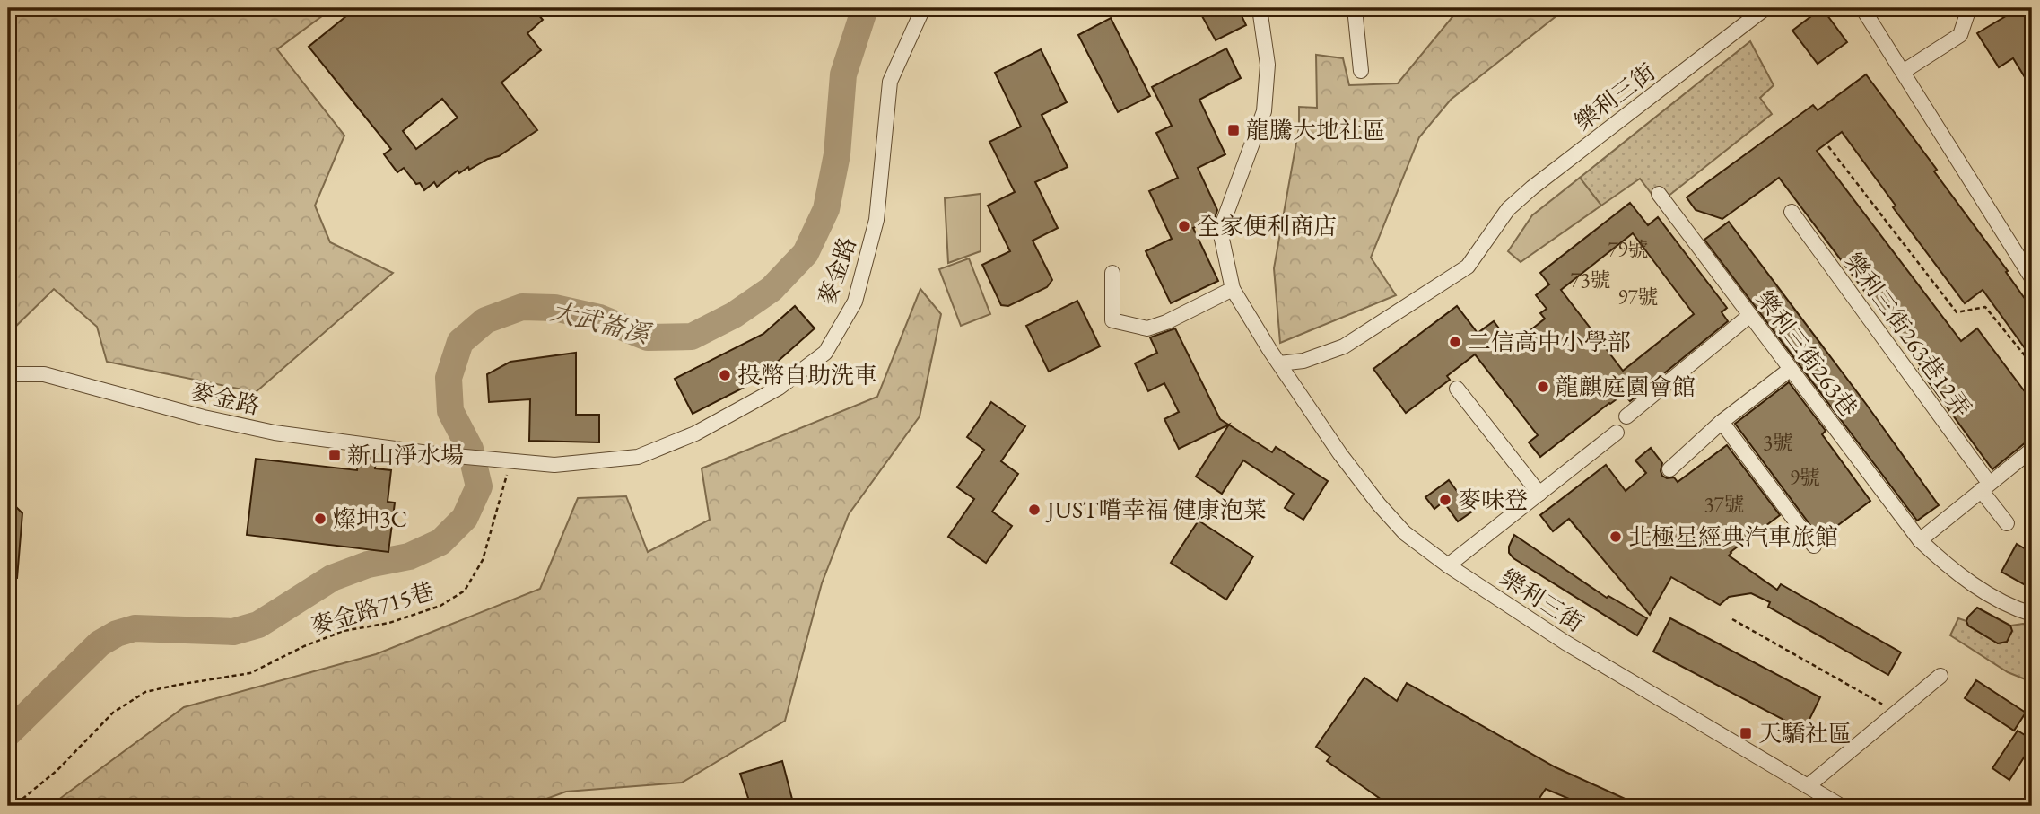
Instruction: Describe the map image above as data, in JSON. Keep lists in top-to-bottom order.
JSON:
{
  "streets": {
    "street": [
      "樂利三街",
      "麥金路",
      "樂利三街263巷12弄",
      "樂利三街263巷"
    ],
    "path": ["麥金路715巷"]
  },
  "crossings": [
    ["麥金路", "麥金路715巷"]
  ],
  "water": ["大武崙溪"],
  "places": {
    "transit": ["龍騰大地社區", "新山淨水場", "天驕社區"],
    "other": [
      "全家便利商店",
      "二信高中小學部",
      "投幣自助洗車",
      "龍麒庭園會館",
      "麥味登",
      "JUST嚐幸福 健康泡菜",
      "燦坤3C",
      "北極星經典汽車旅館"
    ]
  },
  "house_numbers": [
    "79號",
    "73號",
    "97號",
    "3號",
    "9號",
    "37號"
  ]
}
